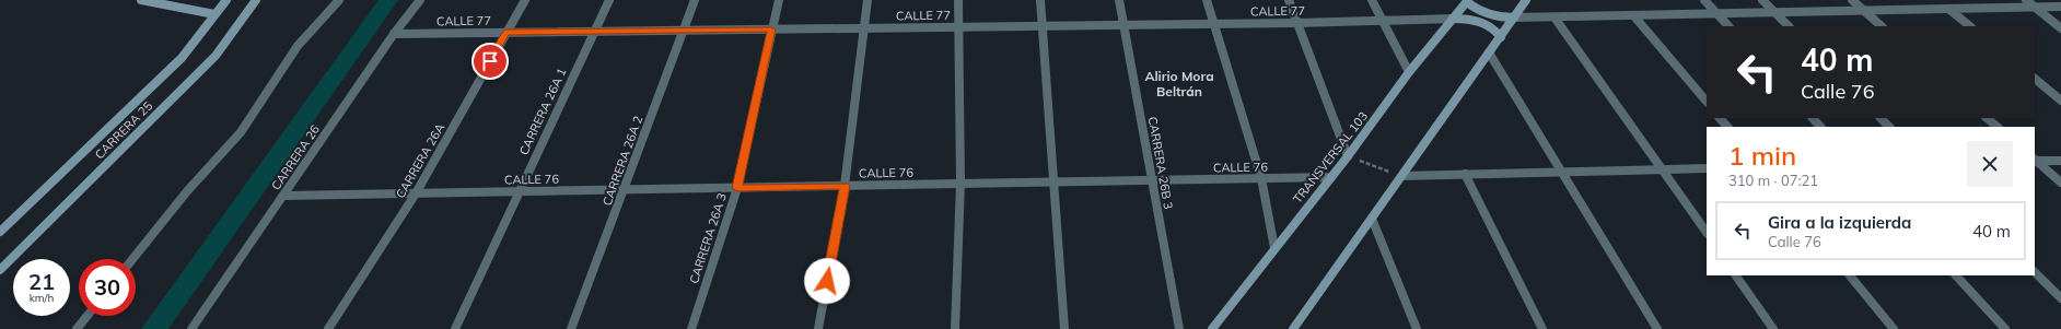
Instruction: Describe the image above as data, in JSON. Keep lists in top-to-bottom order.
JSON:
{
  "streets": {
    "street": [
      "CALLE 77",
      "CARRERA 26A 1",
      "CARRERA 25",
      "CARRERA 26",
      "TRANSVERSAL 103",
      "CARRERA 26A",
      "CARRERA 26A 2",
      "CARRERA 26B 3",
      "CALLE 76",
      "CARRERA 26A 3"
    ]
  },
  "crossings": [
    ["CALLE 77", "CARRERA 26A 1"],
    ["CALLE 77", "CARRERA 26"],
    ["CALLE 77", "TRANSVERSAL 103"],
    ["CALLE 77", "CARRERA 26A"],
    ["CALLE 77", "CARRERA 26A 2"],
    ["CALLE 77", "CARRERA 26B 3"],
    ["CALLE 77", "CARRERA 26A 3"],
    ["CARRERA 26A 1", "CALLE 76"],
    ["CARRERA 26", "CALLE 76"],
    ["TRANSVERSAL 103", "CALLE 76"],
    ["CARRERA 26A", "CALLE 76"],
    ["CARRERA 26A 2", "CALLE 76"],
    ["CARRERA 26B 3", "CALLE 76"],
    ["CALLE 76", "CARRERA 26A 3"]
  ],
  "districts": ["Alirio Mora Beltrán"],
  "page": {
    "turn": ["40 m", "Calle 76"],
    "heading": ["1 min", "310 m · 07:21"],
    "list": [
      {
        "name": "Gira a la izquierda",
        "note": "Calle 76",
        "value": "40 m"
      }
    ],
    "speed": "21 km/h",
    "limit": "30"
  }
}
